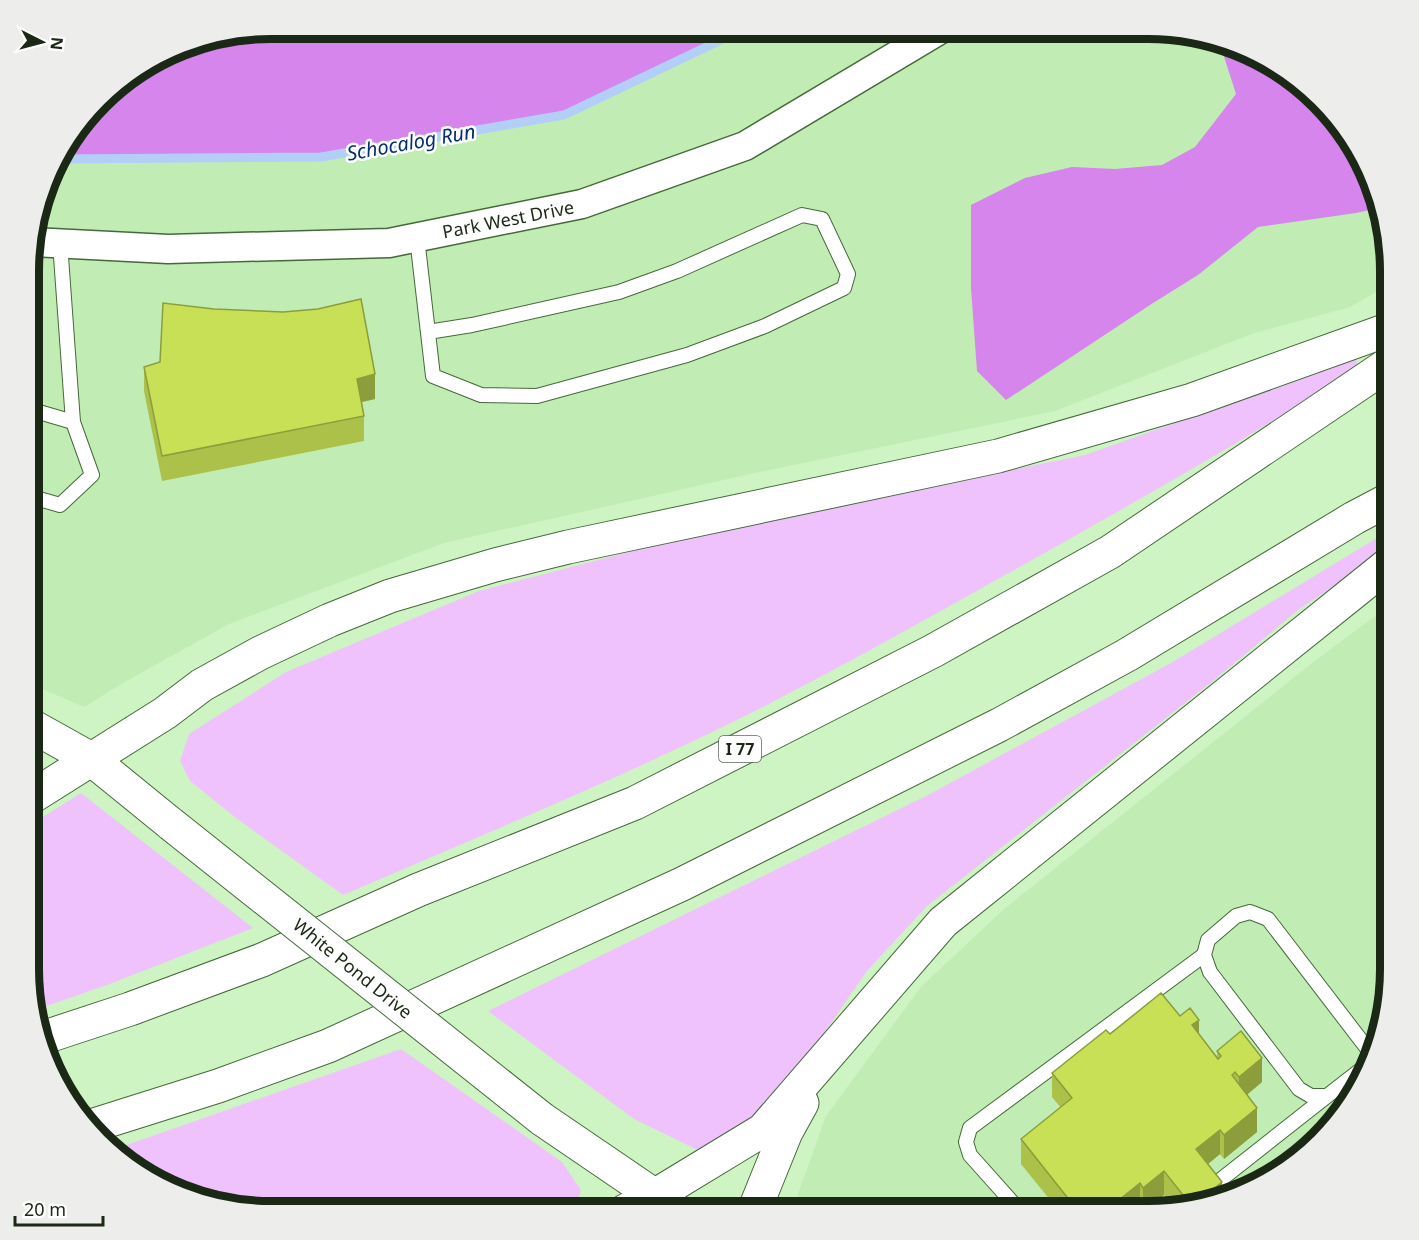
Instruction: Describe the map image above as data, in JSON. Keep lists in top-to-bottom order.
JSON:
{
  "streets": {
    "main road": ["I 77", "White Pond Drive"],
    "street": ["Park West Drive"]
  },
  "water": ["Schocalog Run"],
  "scale_bar": "20 m",
  "north": "right"
}
